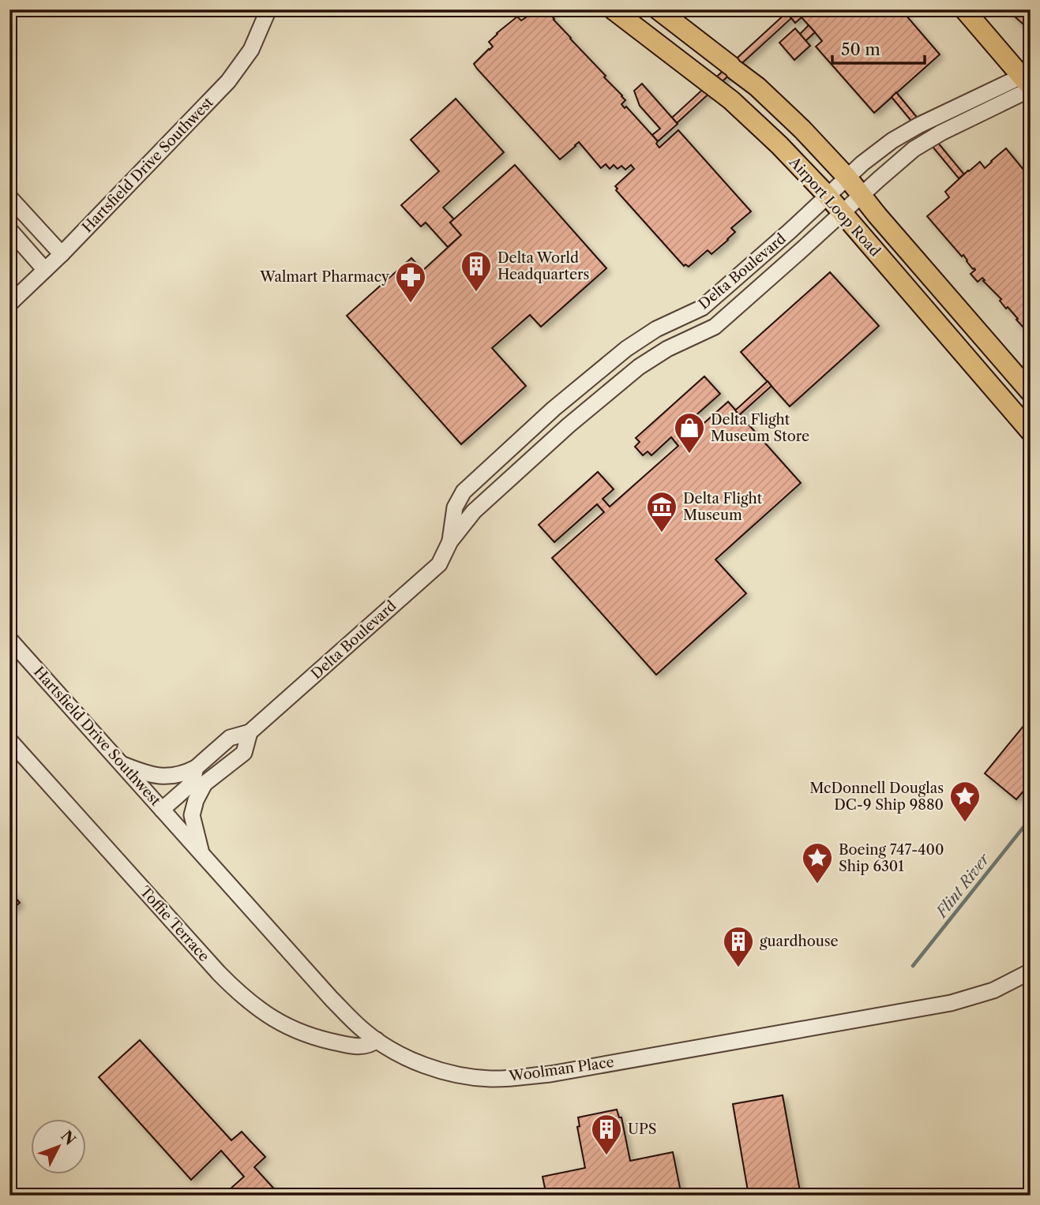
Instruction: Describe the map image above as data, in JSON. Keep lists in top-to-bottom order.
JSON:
{
  "streets": {
    "main road": ["Airport Loop Road"],
    "street": [
      "Hartsfield Drive Southwest",
      "Delta Boulevard",
      "Toffie Terrace",
      "Woolman Place"
    ]
  },
  "crossings": [
    ["Hartsfield Drive Southwest", "Delta Boulevard"],
    ["Hartsfield Drive Southwest", "Woolman Place"],
    ["Airport Loop Road", "Delta Boulevard"],
    ["Delta Boulevard", "Woolman Place"],
    ["Toffie Terrace", "Woolman Place"]
  ],
  "water": ["Flint River"],
  "places": {
    "building": ["Delta World Headquarters", "guardhouse", "UPS"],
    "pharmacy": ["Walmart Pharmacy"],
    "shop": ["Delta Flight Museum Store"],
    "museum": ["Delta Flight Museum"],
    "place": ["McDonnell Douglas DC-9 Ship 9880", "Boeing 747-400 Ship 6301"]
  },
  "scale_bar": "50 m",
  "north": "top right"
}
